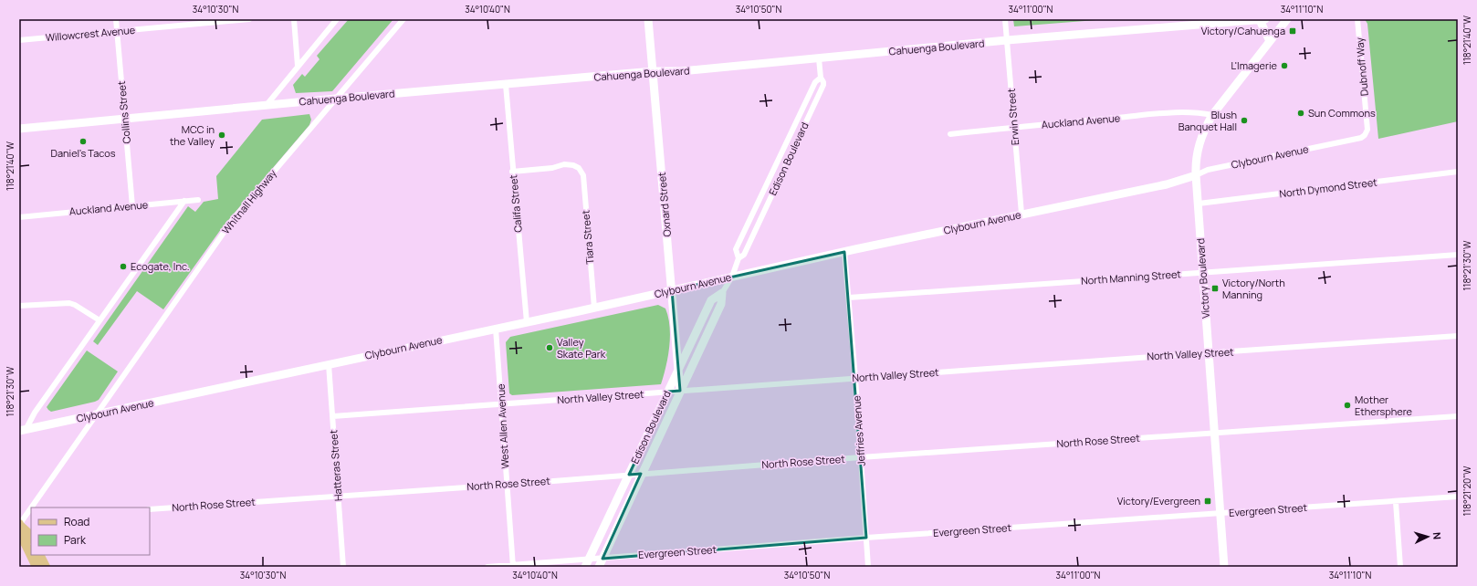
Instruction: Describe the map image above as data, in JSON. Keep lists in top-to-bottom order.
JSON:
{
  "streets": {
    "main road": [
      "Cahuenga Boulevard",
      "Clybourn Avenue",
      "Edison Boulevard",
      "Oxnard Street",
      "Victory Boulevard"
    ],
    "street": [
      "Willowcrest Avenue",
      "Dubnoff Way",
      "Collins Street",
      "Erwin Street",
      "Auckland Avenue",
      "North Dymond Street",
      "Whitnall Highway",
      "Califa Street",
      "Tiara Street",
      "North Manning Street",
      "North Valley Street",
      "West Allen Avenue",
      "Jeffries Avenue",
      "North Rose Street",
      "Hatteras Street",
      "Evergreen Street"
    ]
  },
  "crossings": [
    ["Willowcrest Avenue", "Collins Street"],
    ["Cahuenga Boulevard", "Collins Street"],
    ["Cahuenga Boulevard", "Erwin Street"],
    ["Cahuenga Boulevard", "Edison Boulevard"],
    ["Cahuenga Boulevard", "Whitnall Highway"],
    ["Cahuenga Boulevard", "Califa Street"],
    ["Cahuenga Boulevard", "Oxnard Street"],
    ["Dubnoff Way", "Clybourn Avenue"],
    ["Collins Street", "Auckland Avenue"],
    ["Erwin Street", "Auckland Avenue"],
    ["Erwin Street", "Clybourn Avenue"],
    ["Auckland Avenue", "Victory Boulevard"],
    ["Clybourn Avenue", "Edison Boulevard"],
    ["Clybourn Avenue", "Whitnall Highway"],
    ["Clybourn Avenue", "Califa Street"],
    ["Clybourn Avenue", "Oxnard Street"],
    ["Clybourn Avenue", "Tiara Street"],
    ["Clybourn Avenue", "Victory Boulevard"],
    ["Clybourn Avenue", "West Allen Avenue"],
    ["Clybourn Avenue", "Jeffries Avenue"],
    ["Clybourn Avenue", "Hatteras Street"],
    ["Edison Boulevard", "Oxnard Street"],
    ["Edison Boulevard", "North Valley Street"],
    ["Edison Boulevard", "North Rose Street"],
    ["Edison Boulevard", "Evergreen Street"],
    ["North Dymond Street", "Victory Boulevard"],
    ["Califa Street", "Tiara Street"],
    ["Oxnard Street", "North Valley Street"],
    ["North Manning Street", "Victory Boulevard"],
    ["North Manning Street", "Jeffries Avenue"],
    ["Victory Boulevard", "North Valley Street"],
    ["Victory Boulevard", "North Rose Street"],
    ["Victory Boulevard", "Evergreen Street"],
    ["North Valley Street", "West Allen Avenue"],
    ["North Valley Street", "Jeffries Avenue"],
    ["North Valley Street", "Hatteras Street"],
    ["West Allen Avenue", "North Rose Street"],
    ["West Allen Avenue", "Evergreen Street"],
    ["Jeffries Avenue", "North Rose Street"],
    ["Jeffries Avenue", "Evergreen Street"],
    ["North Rose Street", "Hatteras Street"]
  ],
  "places": {
    "transit": ["Victory/Cahuenga", "Victory/North Manning", "Victory/Evergreen"],
    "other": [
      "L'Imagerie",
      "Sun Commons",
      "Blush Banquet Hall",
      "MCC in the Valley",
      "Daniel's Tacos",
      "Ecogate, Inc.",
      "Valley Skate Park",
      "Mother Ethersphere"
    ]
  },
  "legend": ["Road", "Park"],
  "north": "right",
  "coordinates": [
    "34°10'30\"N",
    "34°10'40\"N",
    "34°10'50\"N",
    "34°11'00\"N",
    "34°11'10\"N",
    "118°21'40\"W",
    "118°21'30\"W",
    "118°21'20\"W"
  ]
}
